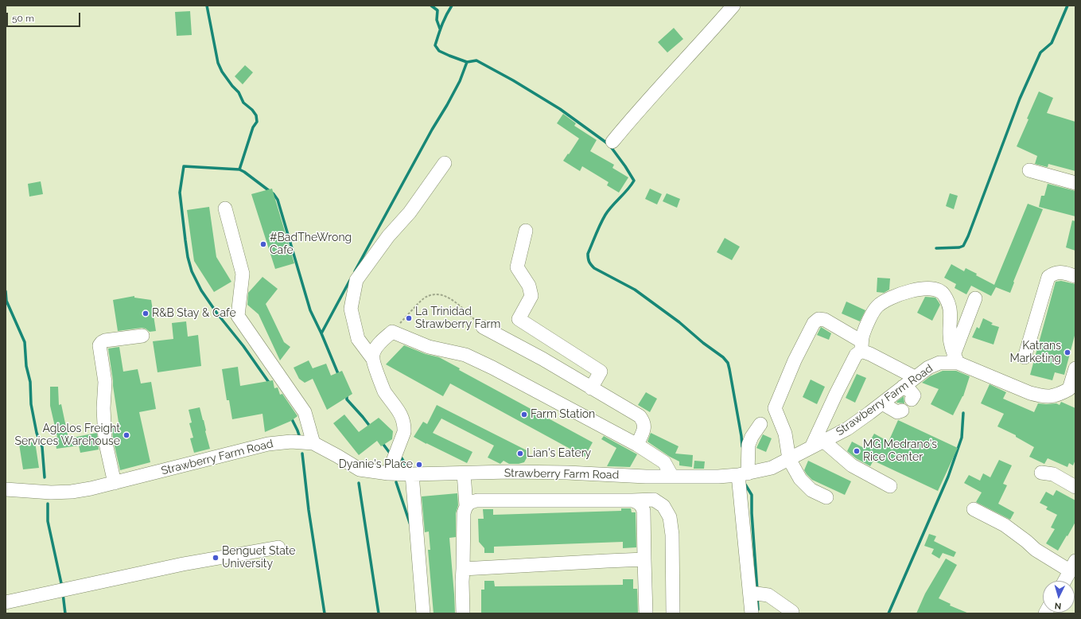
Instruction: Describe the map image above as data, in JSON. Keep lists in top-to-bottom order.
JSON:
{
  "streets": {
    "street": ["Strawberry Farm Road"]
  },
  "places": [
    "#BadTheWrong Cafe",
    "R&B Stay & Cafe",
    "La Trinidad Strawberry Farm",
    "Katrans Marketing",
    "Farm Station",
    "Aglolos Freight Services Warehouse",
    "MG Medrano's Rice Center",
    "Lian's Eatery",
    "Dyanie's Place",
    "Benguet State University"
  ],
  "scale_bar": "50 m",
  "north": "bottom"
}
